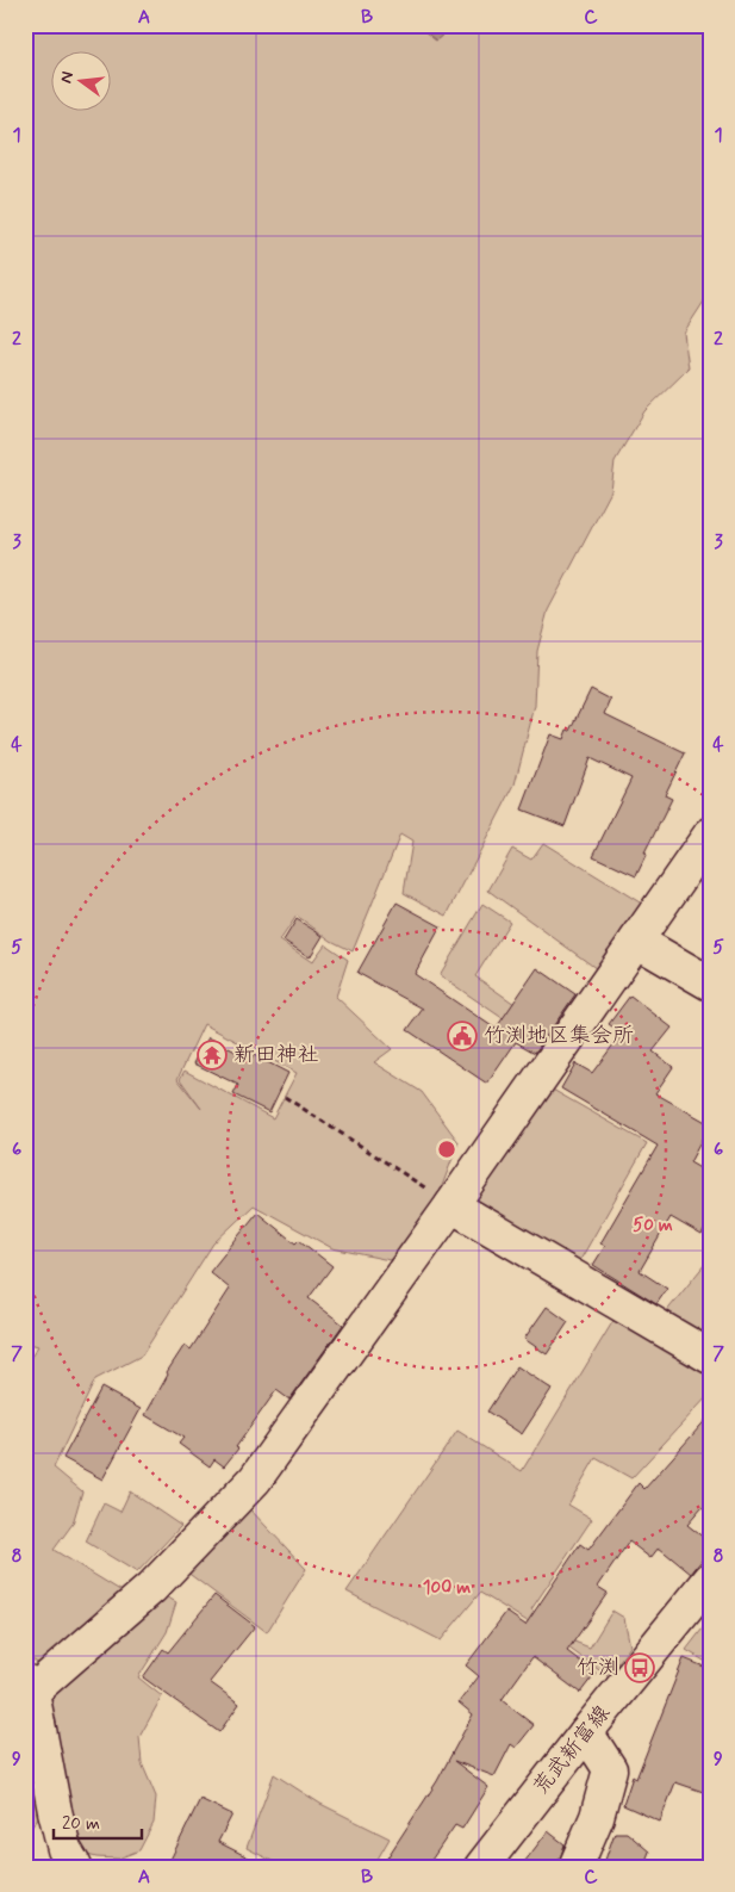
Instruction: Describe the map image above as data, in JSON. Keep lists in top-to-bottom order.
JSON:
{
  "streets": {
    "street": ["荒武新富線"]
  },
  "places": {
    "public building": ["竹渕地区集会所"],
    "temple": ["新田神社"],
    "bus stop": ["竹渕"]
  },
  "scale_bar": "20 m",
  "north": "left",
  "grid": {
    "columns": ["A", "B", "C"],
    "rows": [
      "1",
      "2",
      "3",
      "4",
      "5",
      "6",
      "7",
      "8",
      "9"
    ]
  },
  "rings": ["50 m", "100 m"]
}
